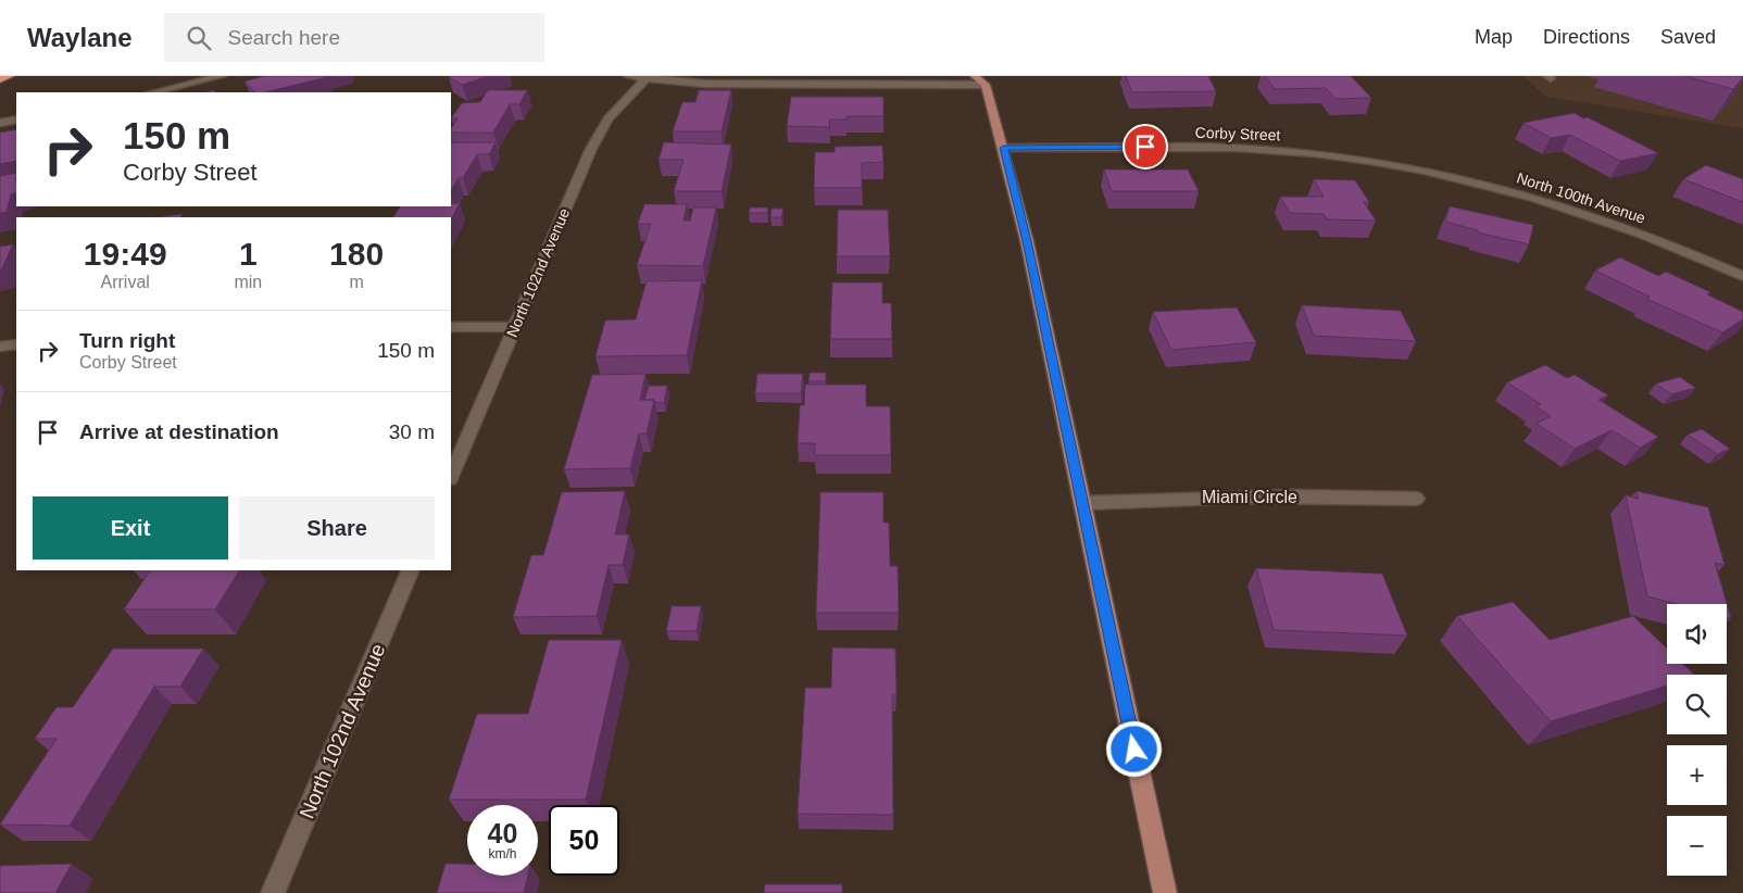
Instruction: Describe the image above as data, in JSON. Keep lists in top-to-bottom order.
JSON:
{
  "streets": {
    "street": [
      "Corby Street",
      "North 100th Avenue",
      "North 102nd Avenue",
      "Miami Circle"
    ]
  },
  "crossings": [
    ["Corby Street", "North 100th Avenue"]
  ],
  "page": {
    "header": "Waylane",
    "search": "Search here",
    "nav": ["Map", "Directions", "Saved"],
    "turn": ["150 m", "Corby Street"],
    "eta": [
      "19:49",
      "Arrival",
      "1",
      "min",
      "180",
      "m"
    ],
    "list": [
      {
        "name": "Turn right",
        "note": "Corby Street",
        "value": "150 m"
      },
      {
        "name": "Arrive at destination",
        "value": "30 m"
      }
    ],
    "buttons": ["Exit", "Share"],
    "map_buttons": ["+", "−"],
    "speed": "40 km/h",
    "limit": "50"
  }
}
